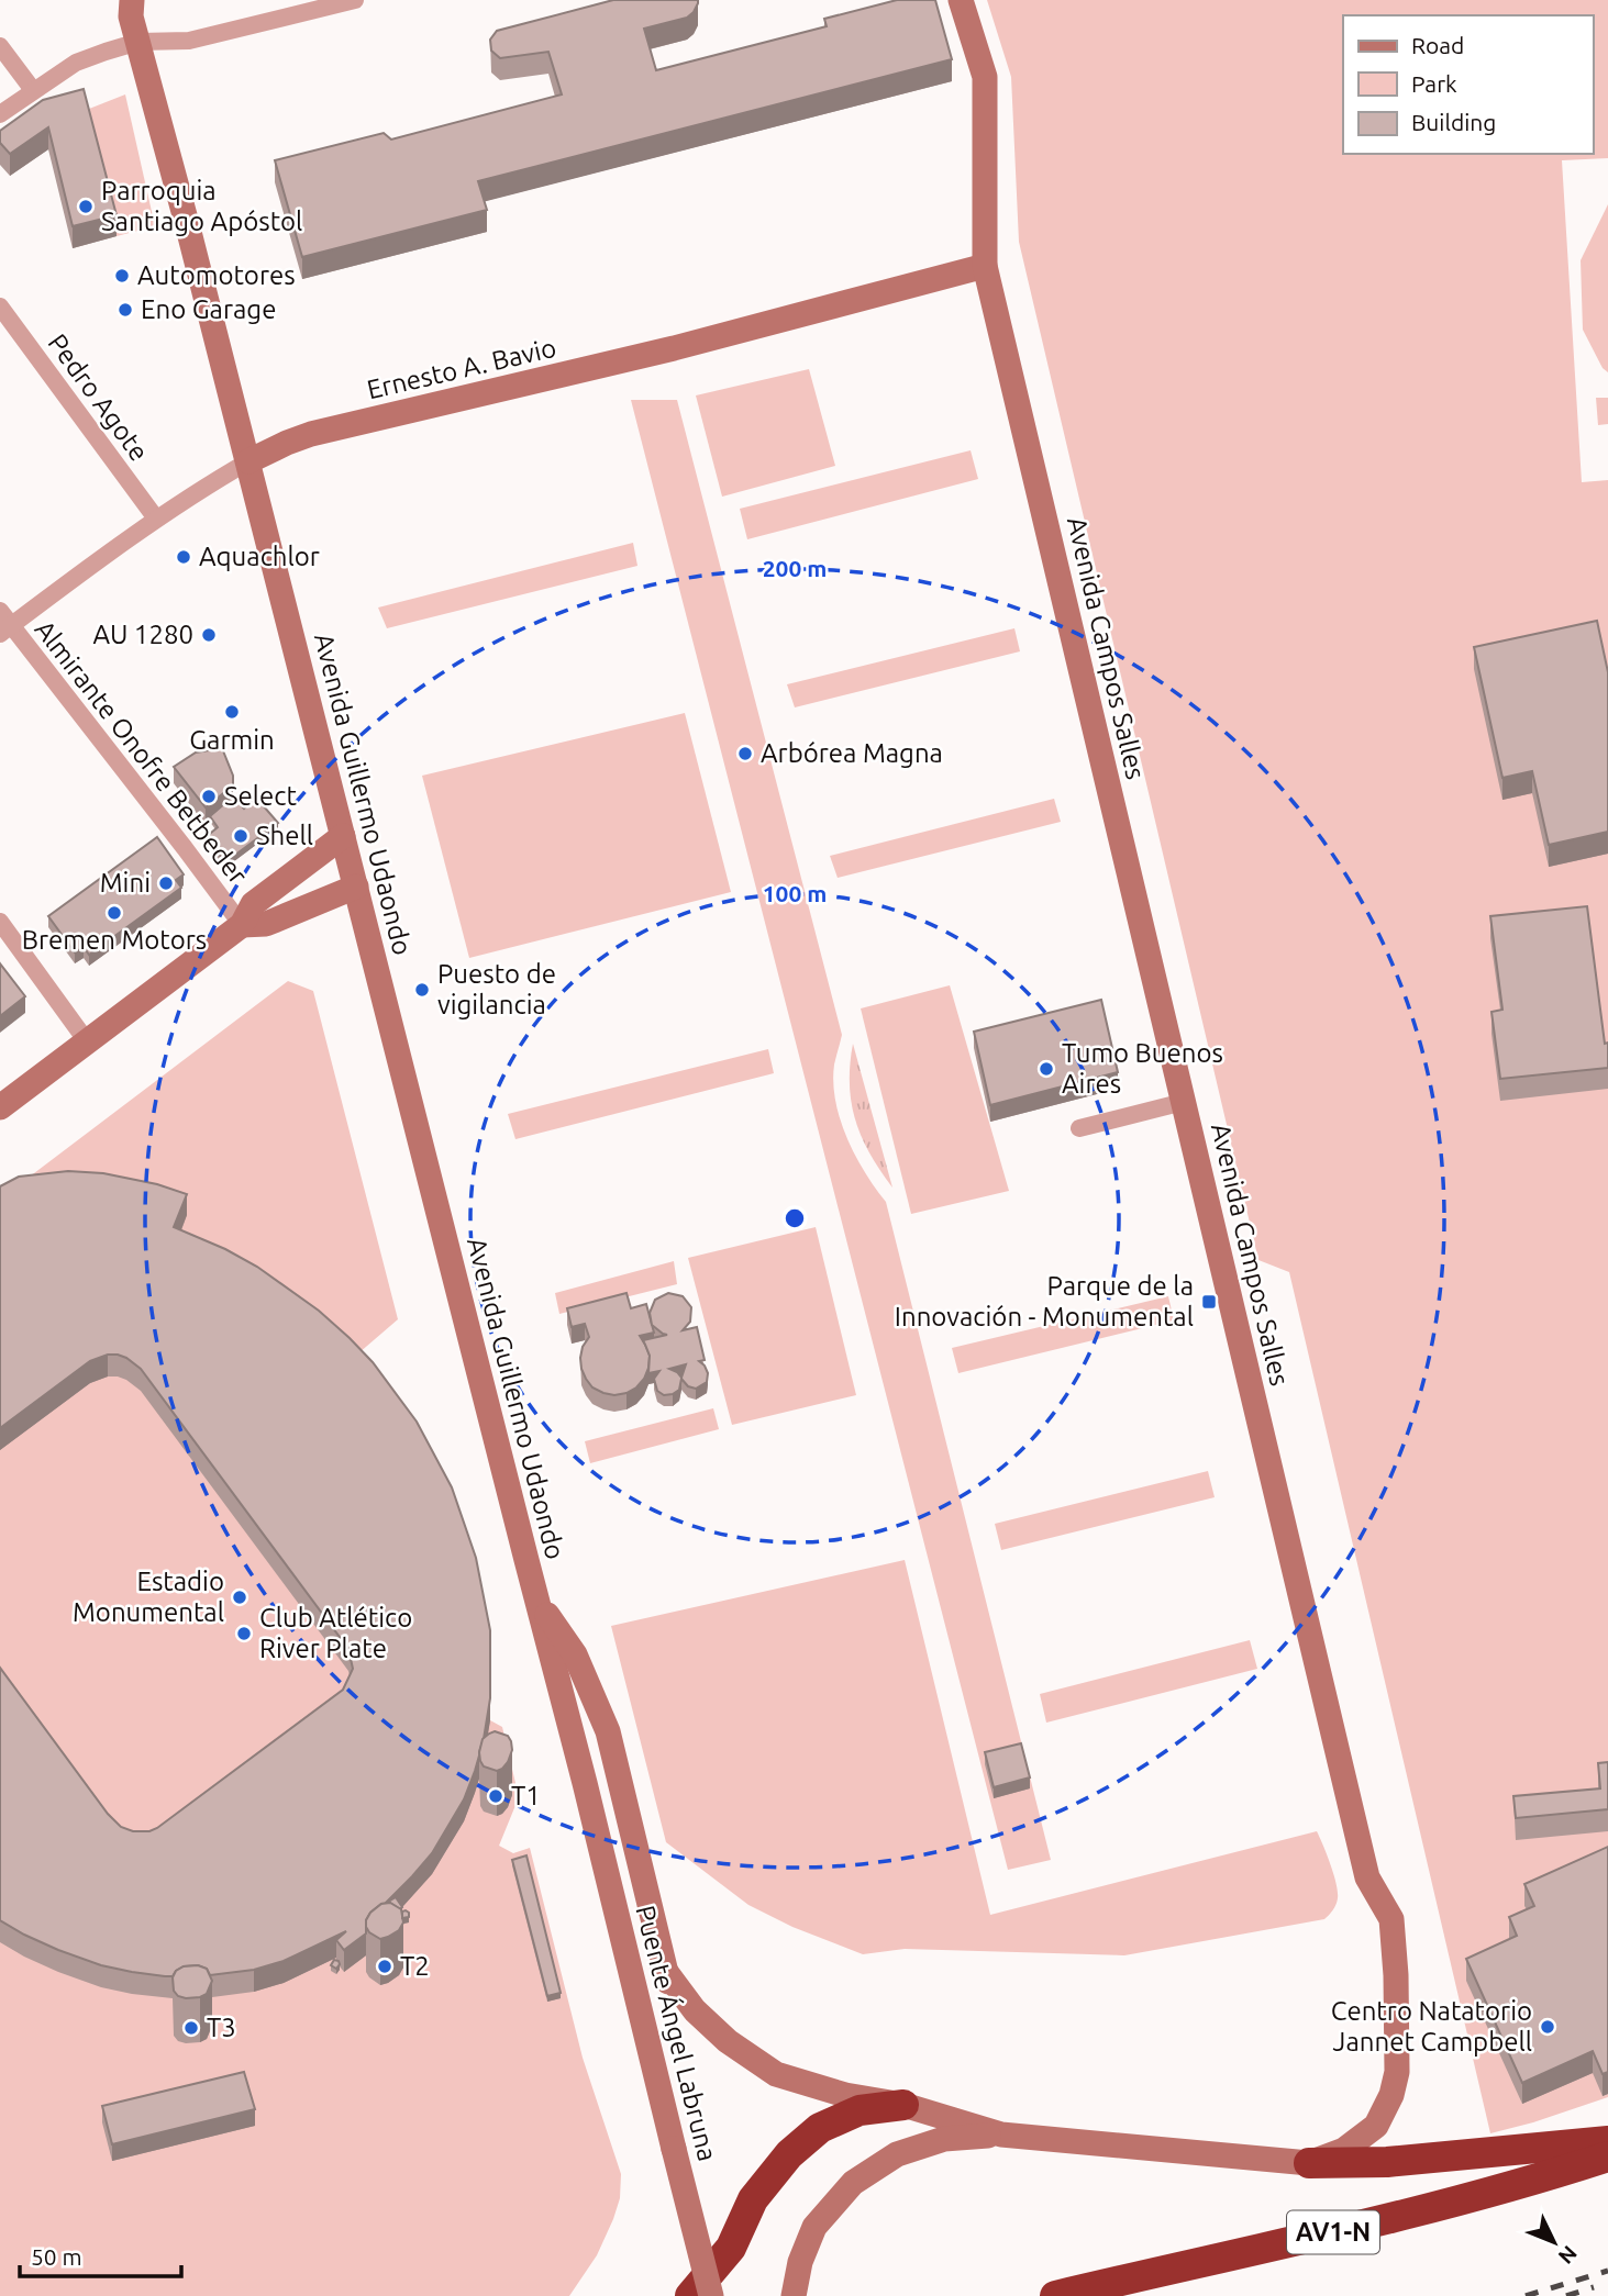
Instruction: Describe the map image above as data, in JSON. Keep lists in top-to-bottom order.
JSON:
{
  "streets": {
    "highway": ["AV1-N"],
    "main road": [
      "Ernesto A. Bavio",
      "Avenida Campos Salles",
      "Avenida Guillermo Udaondo",
      "Puente Ángel Labruna"
    ],
    "street": ["Pedro Agote", "Almirante Onofre Betbeder"]
  },
  "crossings": [
    ["Ernesto A. Bavio", "Pedro Agote"],
    ["Ernesto A. Bavio", "Avenida Campos Salles"],
    ["Ernesto A. Bavio", "Almirante Onofre Betbeder"],
    ["Ernesto A. Bavio", "Avenida Guillermo Udaondo"],
    ["Avenida Guillermo Udaondo", "Puente Ángel Labruna"]
  ],
  "places": {
    "other": [
      "Parroquia Santiago Apóstol",
      "Automotores",
      "Eno Garage",
      "Aquachlor",
      "AU 1280",
      "Garmin",
      "Arbórea Magna",
      "Select",
      "Shell",
      "Mini",
      "Bremen Motors",
      "Puesto de vigilancia",
      "Tumo Buenos Aires",
      "Estadio Monumental",
      "Club Atlético River Plate",
      "T1",
      "T2",
      "Centro Natatorio Jannet Campbell",
      "T3"
    ],
    "transit": ["Parque de la Innovación - Monumental"]
  },
  "legend": ["Road", "Park", "Building"],
  "scale_bar": "50 m",
  "north": "bottom right",
  "rings": ["200 m", "100 m"]
}
